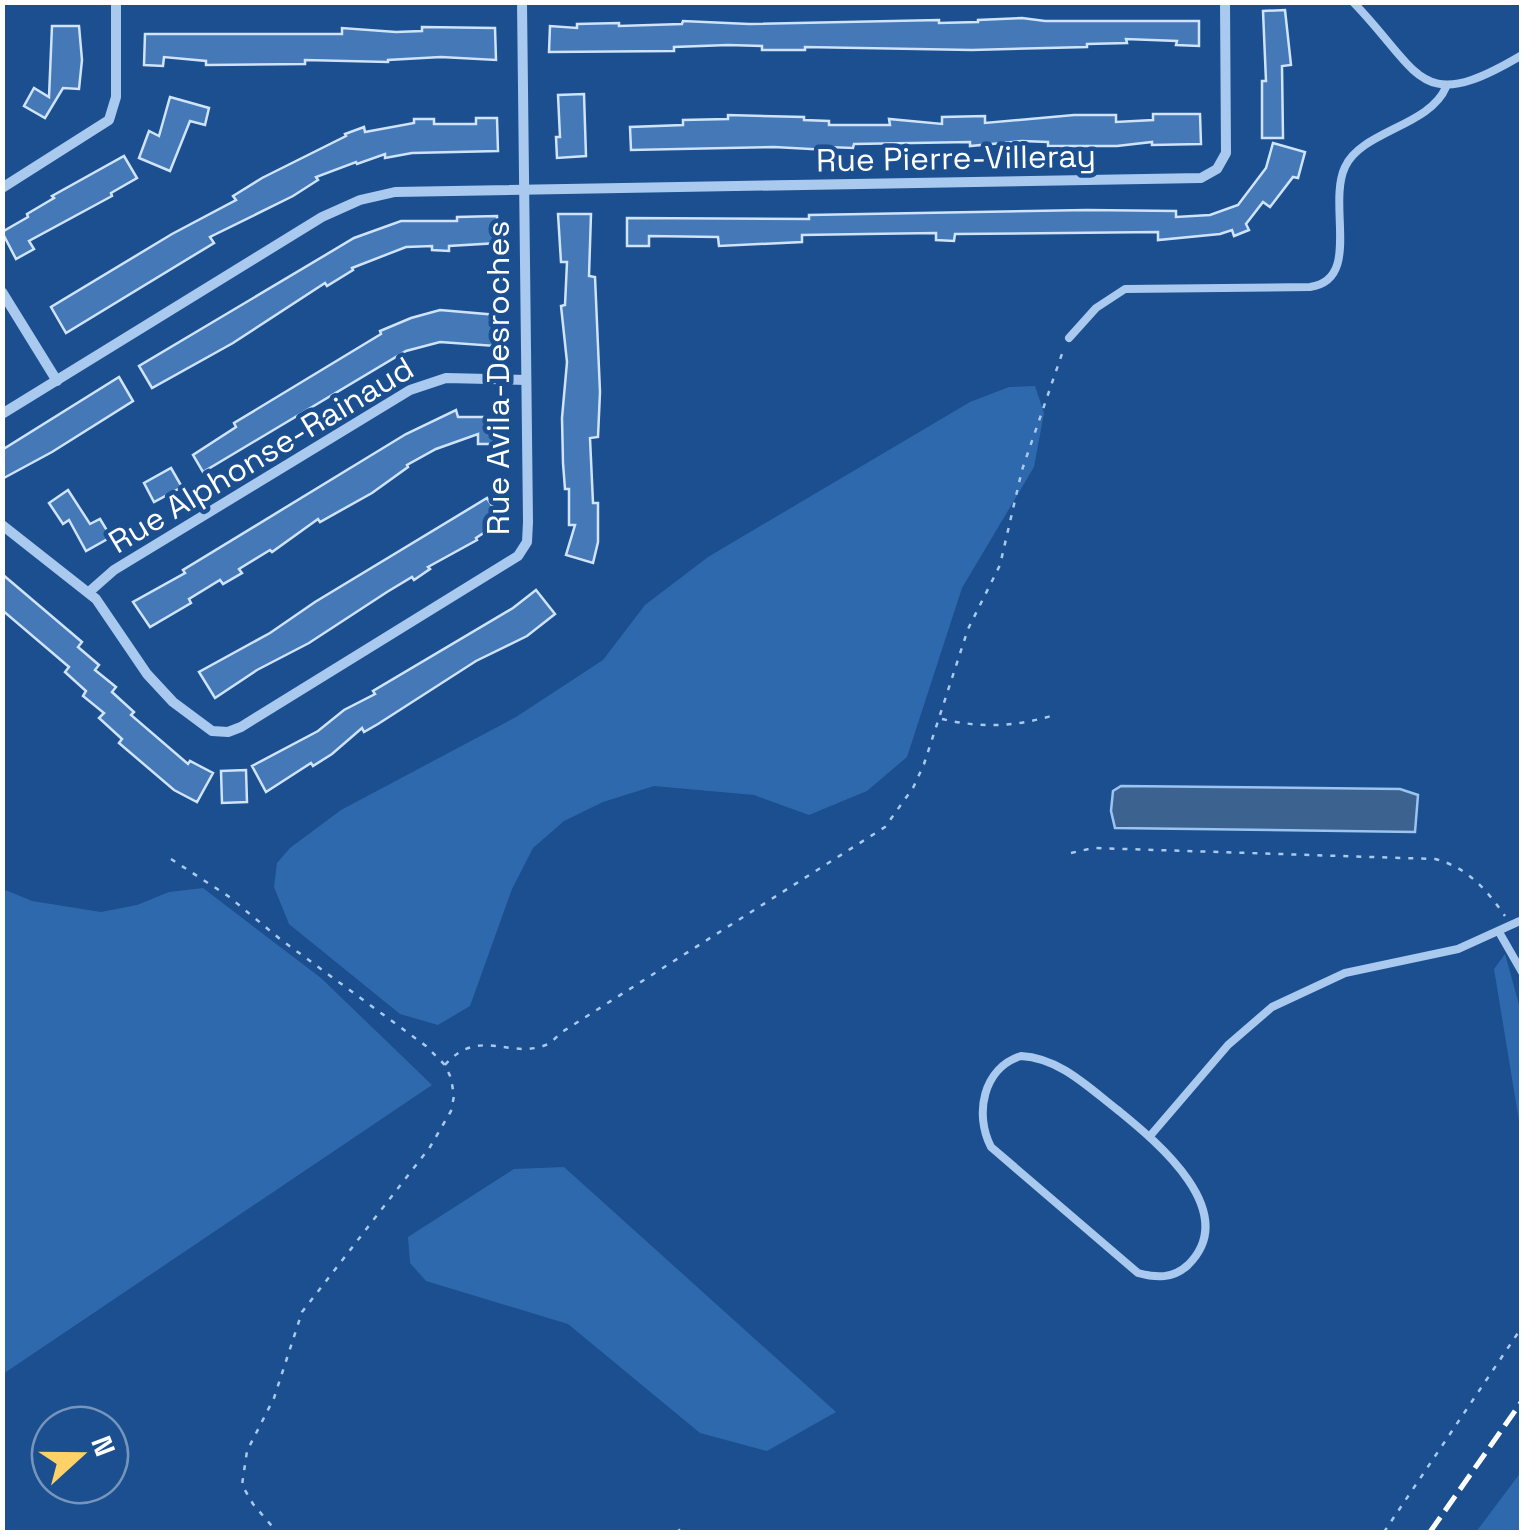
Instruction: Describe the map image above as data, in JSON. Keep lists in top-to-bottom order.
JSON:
{
  "streets": {
    "street": ["Rue Pierre-Villeray", "Rue Avila-Desroches", "Rue Alphonse-Rainaud"]
  },
  "crossings": [
    ["Rue Pierre-Villeray", "Rue Avila-Desroches"],
    ["Rue Avila-Desroches", "Rue Alphonse-Rainaud"]
  ],
  "north": "right"
}
